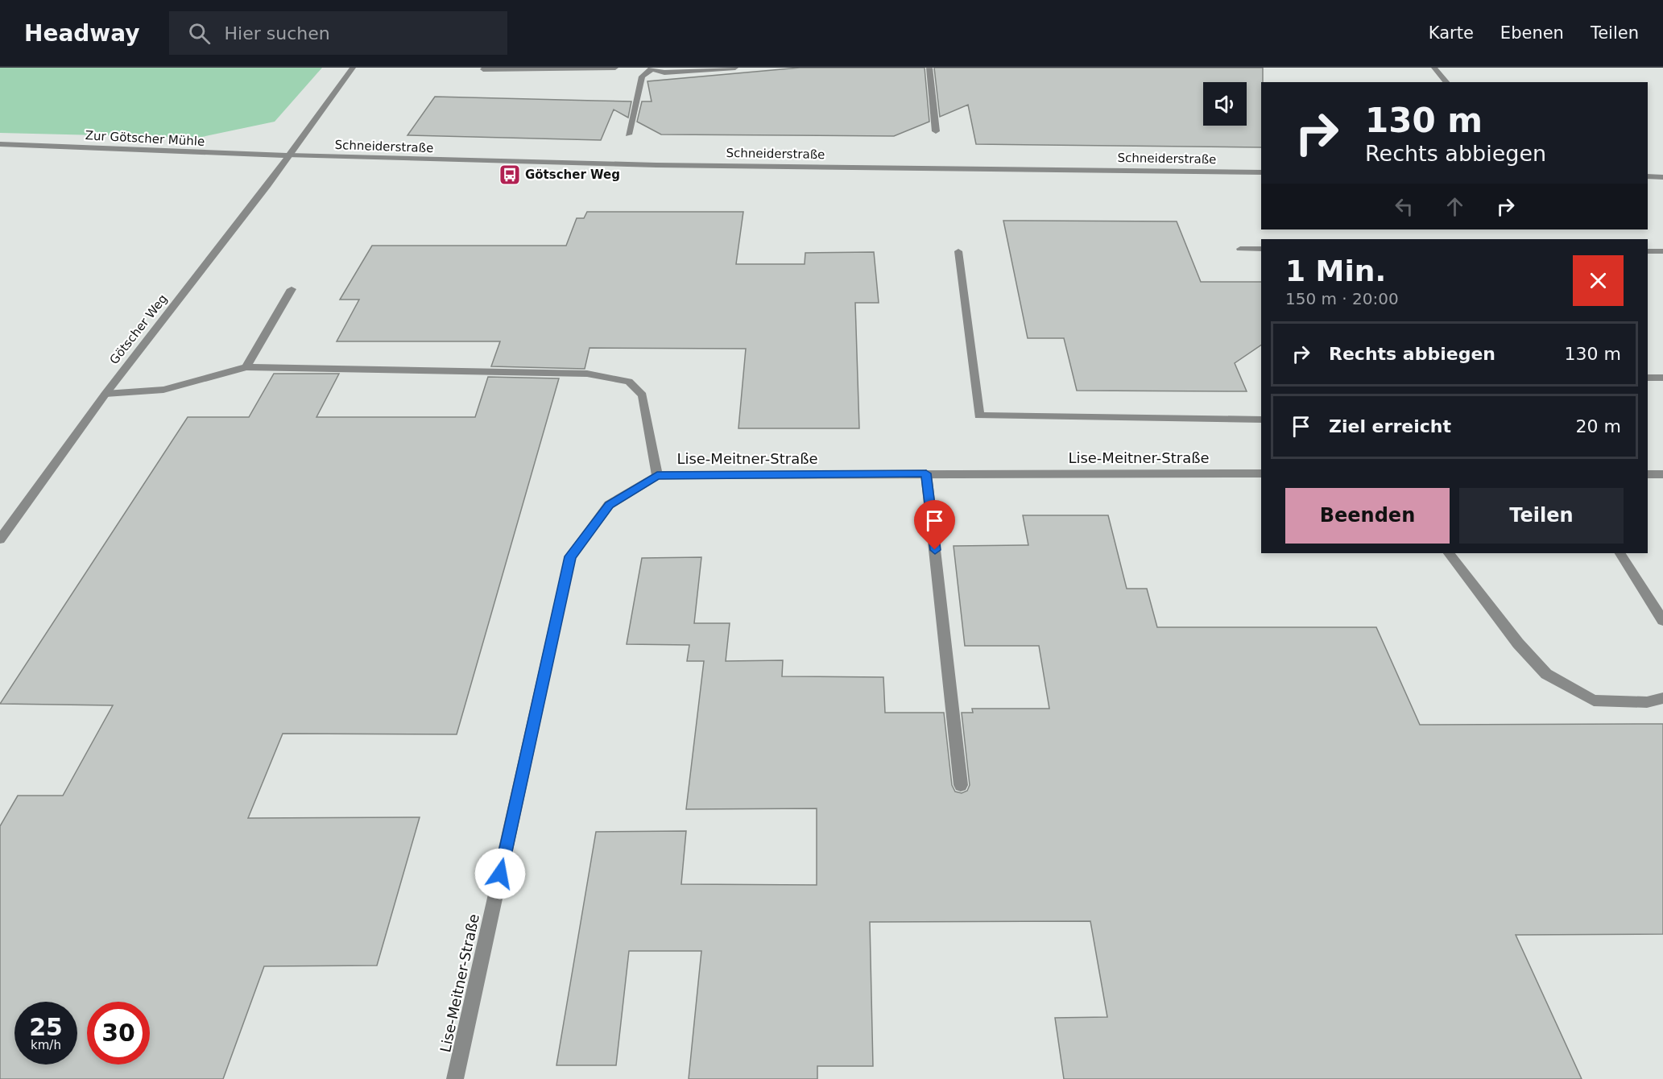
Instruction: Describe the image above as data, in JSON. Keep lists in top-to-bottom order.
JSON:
{
  "streets": {
    "street": [
      "Zur Götscher Mühle",
      "Schneiderstraße",
      "Götscher Weg",
      "Lise-Meitner-Straße"
    ]
  },
  "crossings": [
    ["Zur Götscher Mühle", "Schneiderstraße"],
    ["Zur Götscher Mühle", "Götscher Weg"],
    ["Schneiderstraße", "Götscher Weg"]
  ],
  "places": {
    "bus stop": ["Götscher Weg"]
  },
  "page": {
    "header": "Headway",
    "search": "Hier suchen",
    "nav": ["Karte", "Ebenen", "Teilen"],
    "turn": ["130 m", "Rechts abbiegen"],
    "heading": ["1 Min.", "150 m · 20:00"],
    "list": [
      {
        "name": "Rechts abbiegen",
        "value": "130 m"
      },
      {
        "name": "Ziel erreicht",
        "value": "20 m"
      }
    ],
    "buttons": ["Beenden", "Teilen"],
    "speed": "25 km/h",
    "limit": "30"
  }
}
